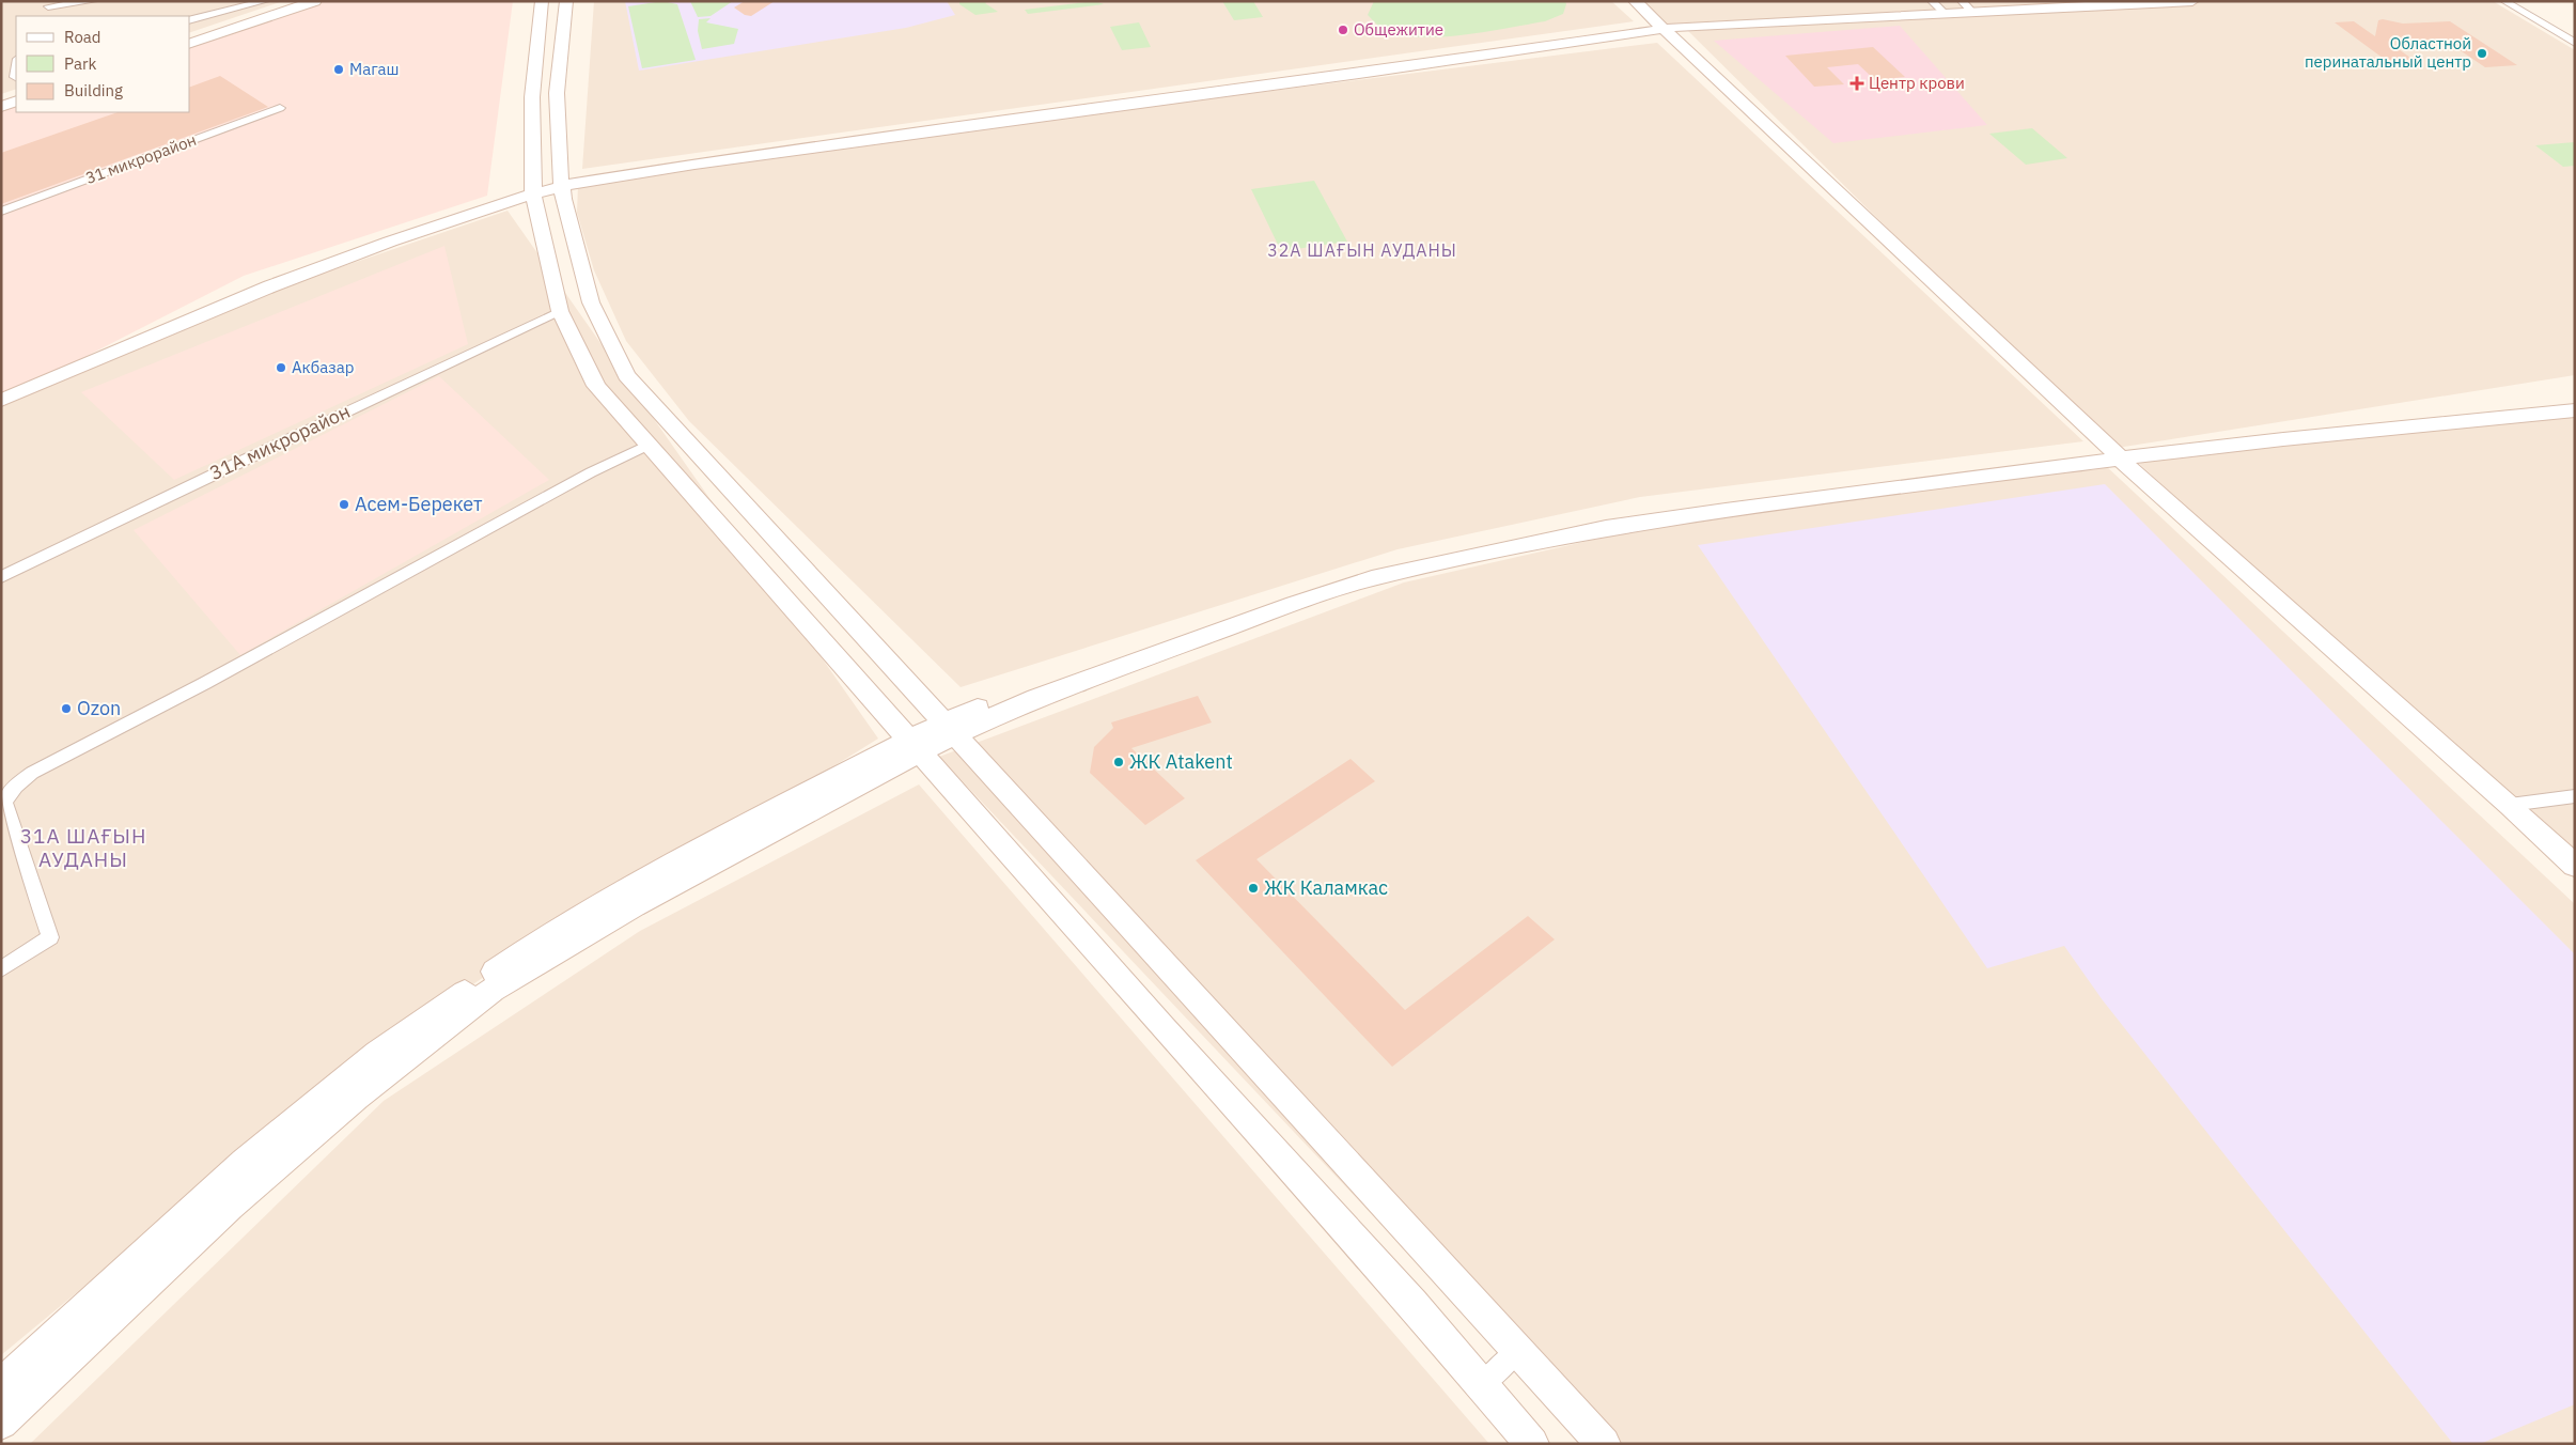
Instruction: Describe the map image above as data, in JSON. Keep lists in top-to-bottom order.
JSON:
{
  "streets": {
    "street": ["31 микрорайон", "31А микрорайон"]
  },
  "districts": ["32А ШАҒЫН АУДАНЫ", "31А ШАҒЫН АУДАНЫ"],
  "places": {
    "other": [
      "Общежитие",
      "Областной перинатальный центр",
      "Магаш",
      "Акбазар",
      "Асем-Берекет",
      "Ozon",
      "ЖК Atakent",
      "ЖК Каламкас"
    ],
    "health": ["Центр крови"]
  },
  "legend": ["Road", "Park", "Building"]
}
